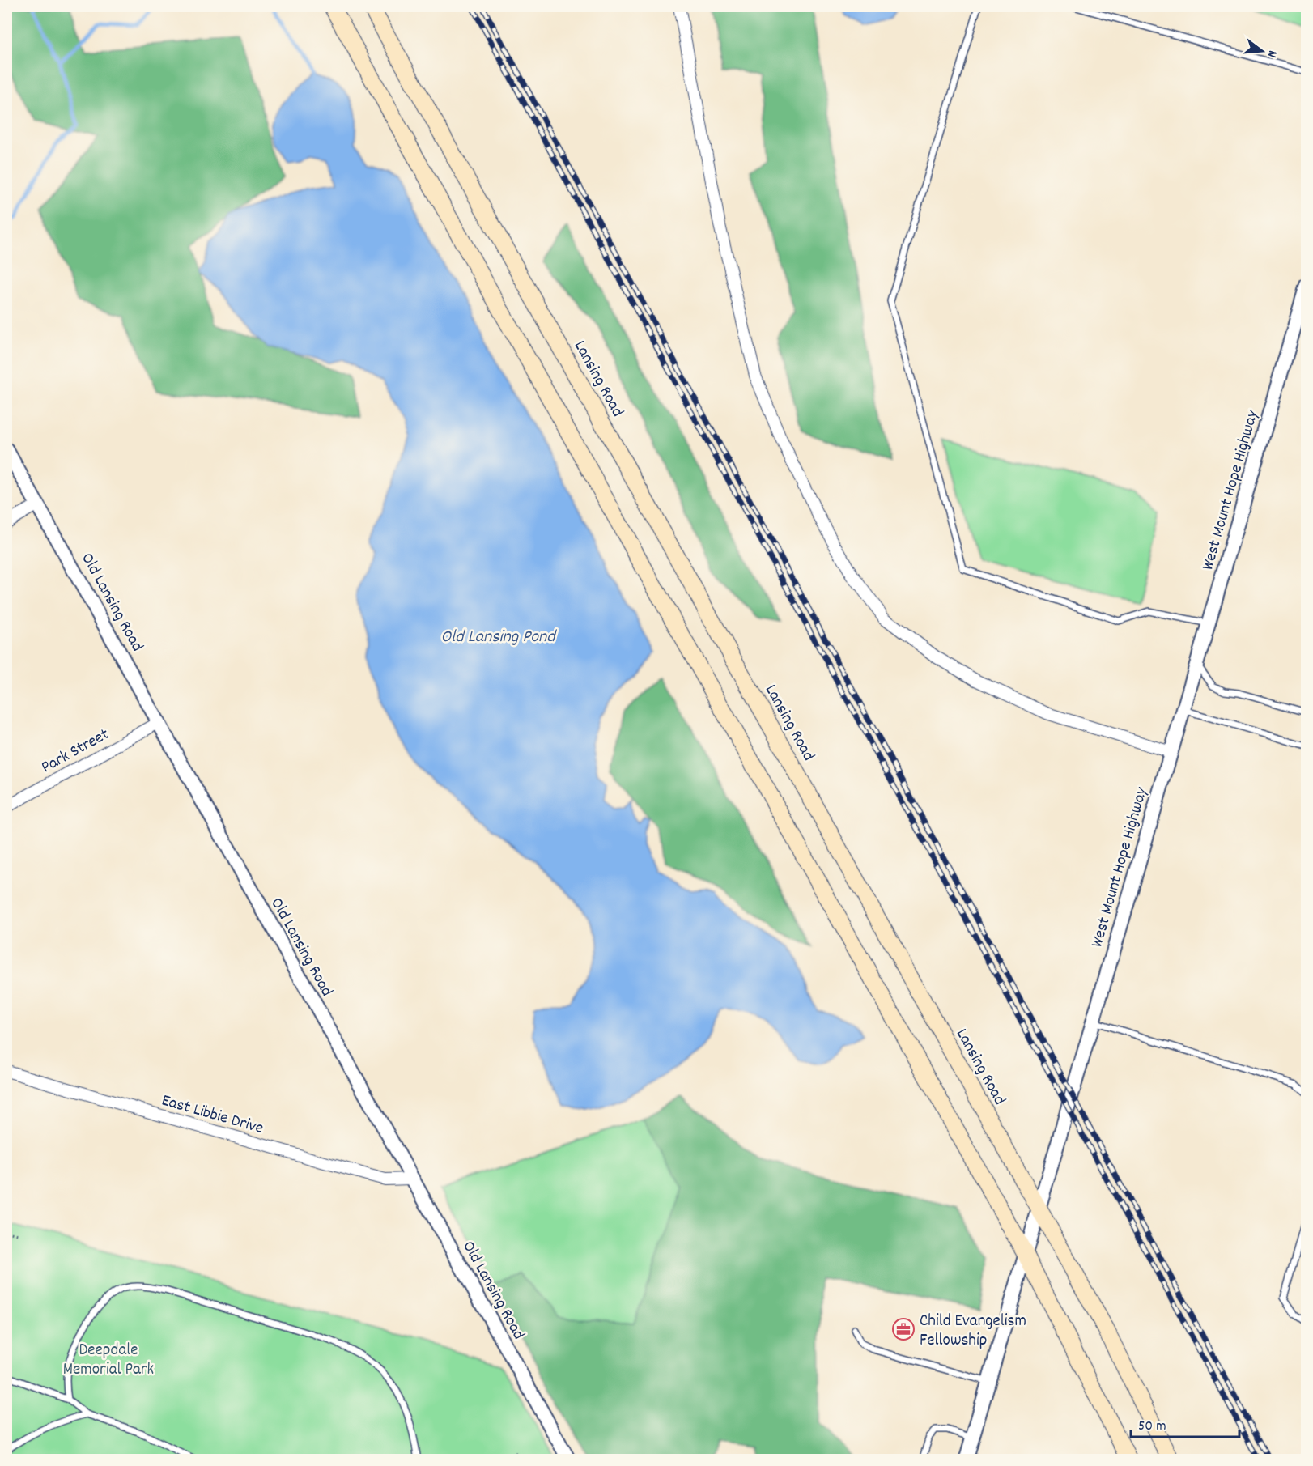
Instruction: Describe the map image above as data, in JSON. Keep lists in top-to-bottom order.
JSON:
{
  "streets": {
    "main road": ["Lansing Road"],
    "street": [
      "West Mount Hope Highway",
      "Old Lansing Road",
      "Park Street",
      "East Libbie Drive"
    ]
  },
  "crossings": [
    ["Lansing Road", "West Mount Hope Highway"],
    ["Old Lansing Road", "Park Street"],
    ["Old Lansing Road", "East Libbie Drive"]
  ],
  "water": ["Old Lansing Pond"],
  "parks": ["Deepdale Memorial Park"],
  "places": {
    "office": ["Child Evangelism Fellowship"]
  },
  "scale_bar": "50 m",
  "north": "right"
}
